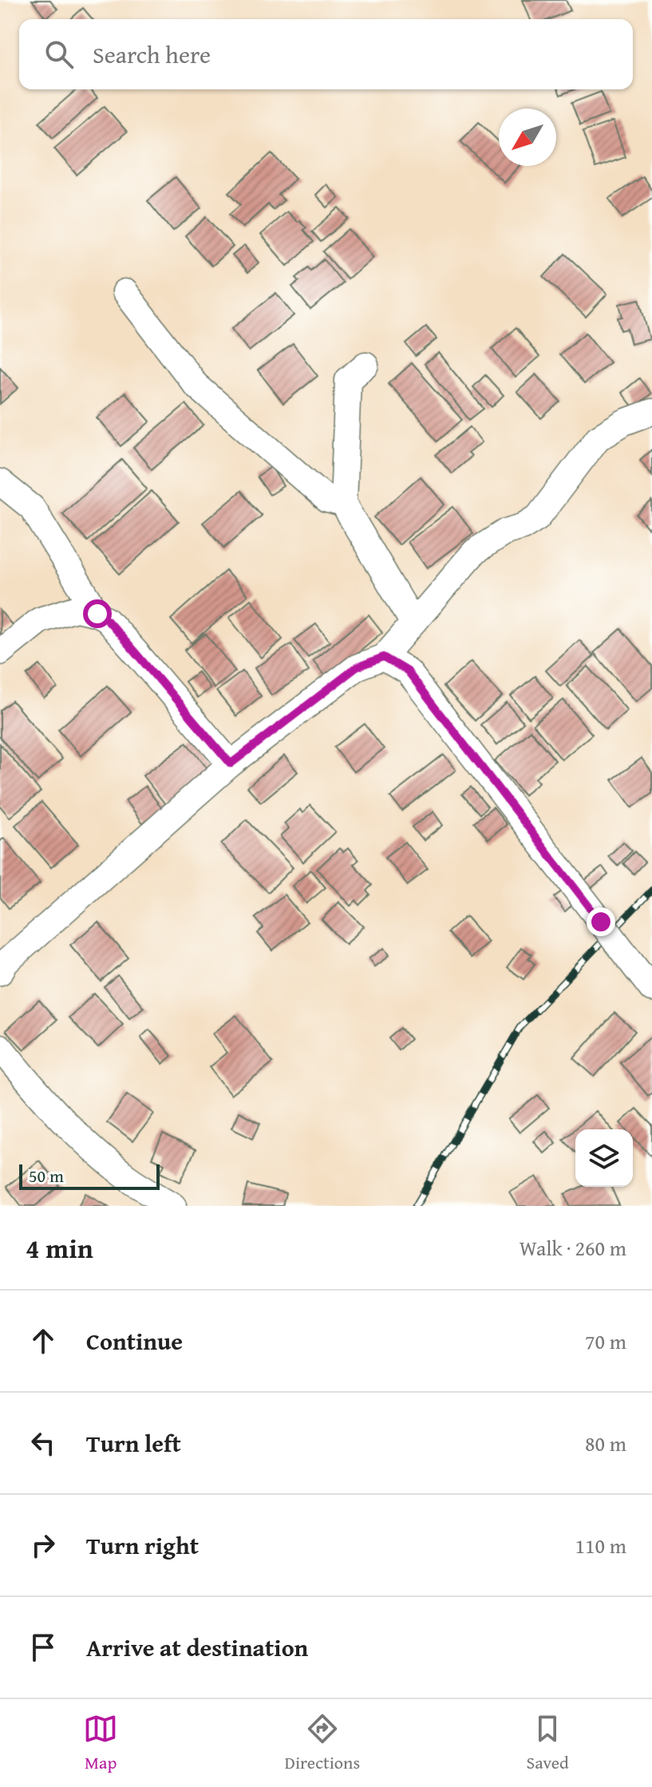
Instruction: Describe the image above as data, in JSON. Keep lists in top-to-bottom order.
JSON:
{
  "scale_bar": "50 m",
  "north": "bottom left",
  "page": {
    "search": "Search here",
    "scale": "50 m",
    "heading": ["4 min", "Walk · 260 m"],
    "list": [
      ["Continue", "70 m"],
      ["Turn left", "80 m"],
      ["Turn right", "110 m"],
      "Arrive at destination"
    ],
    "nav": ["Map", "Directions", "Saved"]
  }
}
